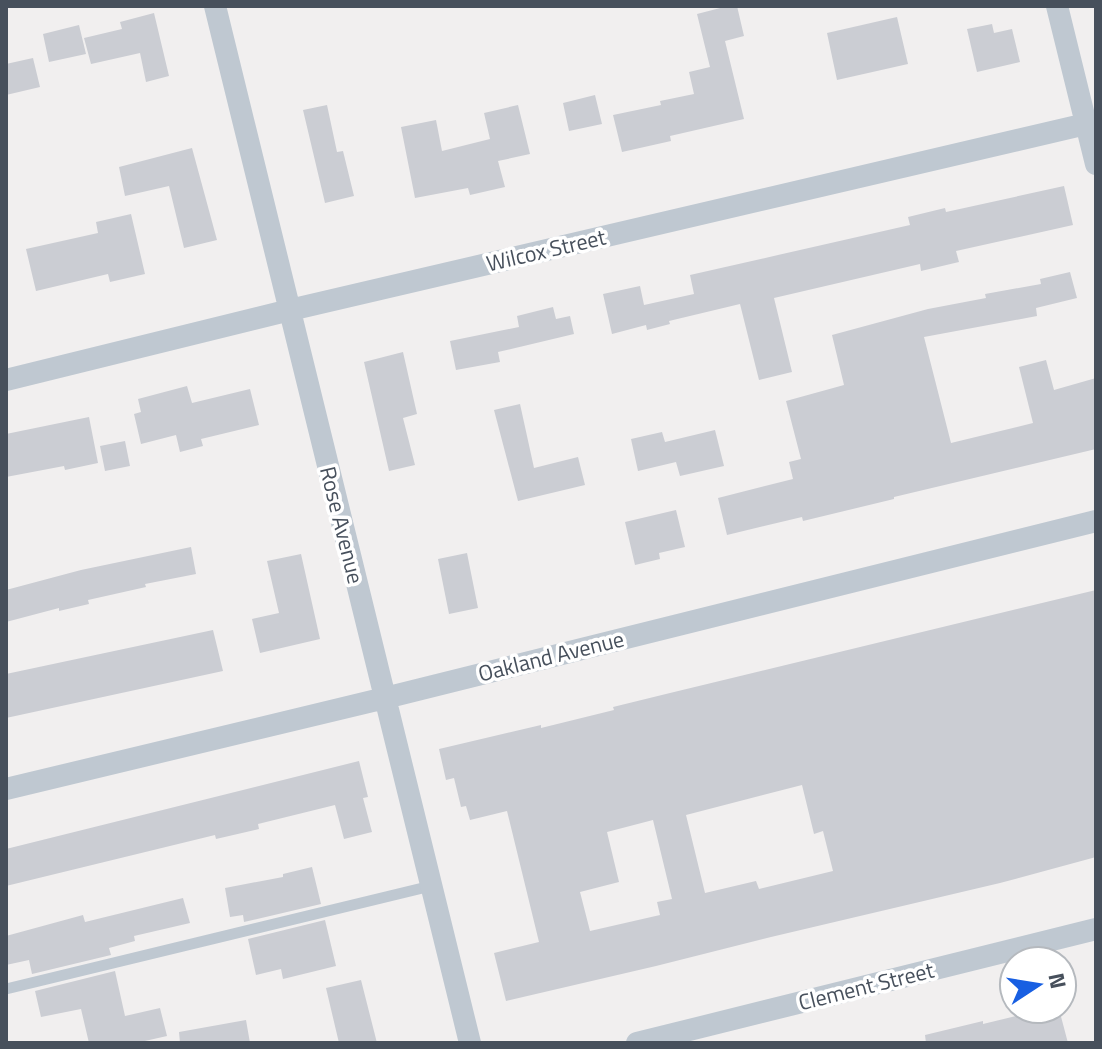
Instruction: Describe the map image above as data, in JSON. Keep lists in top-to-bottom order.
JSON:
{
  "streets": {
    "street": [
      "Wilcox Street",
      "Rose Avenue",
      "Oakland Avenue",
      "Clement Street"
    ]
  },
  "crossings": [
    ["Wilcox Street", "Rose Avenue"],
    ["Rose Avenue", "Oakland Avenue"]
  ],
  "north": "right"
}
